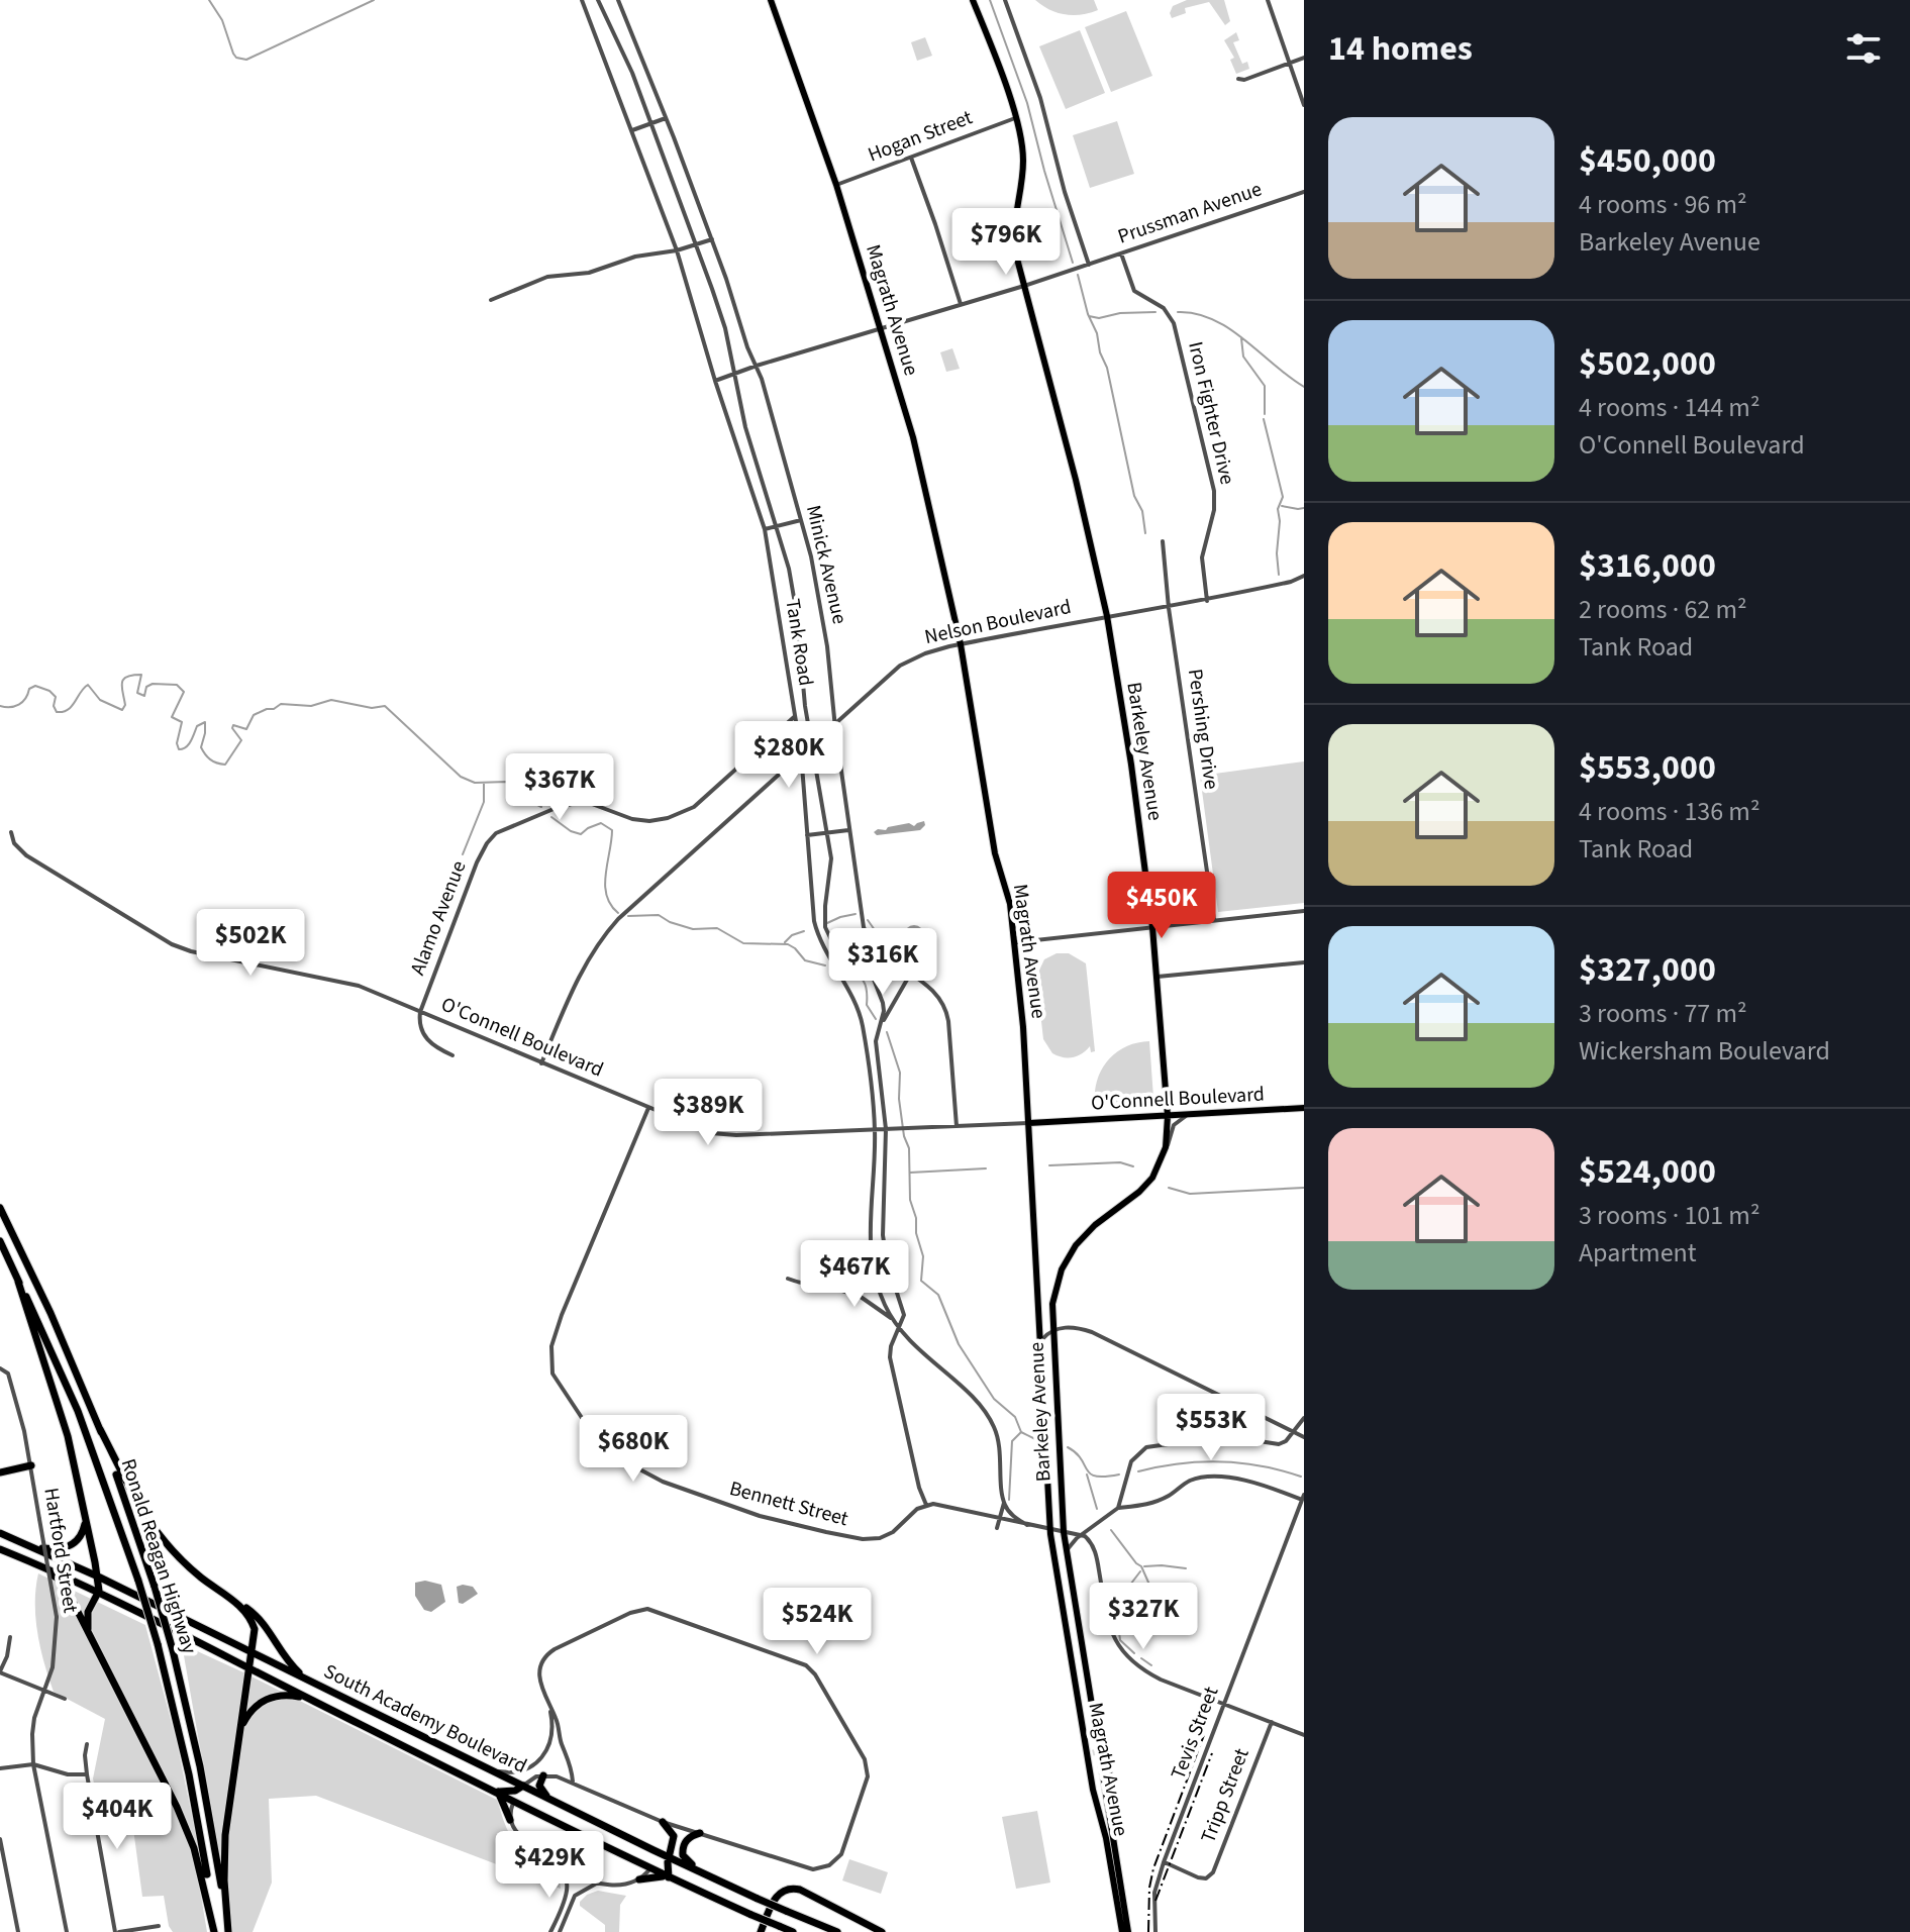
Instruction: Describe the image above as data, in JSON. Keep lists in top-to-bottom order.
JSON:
{
  "streets": {
    "highway": ["Ronald Reagan Highway", "South Academy Boulevard"],
    "main road": ["Magrath Avenue", "Barkeley Avenue", "O'Connell Boulevard"],
    "street": [
      "Hogan Street",
      "Prussman Avenue",
      "Iron Fighter Drive",
      "Minick Avenue",
      "Nelson Boulevard",
      "Tank Road",
      "Pershing Drive",
      "Alamo Avenue",
      "Bennett Street",
      "Hartford Street",
      "Tevis Street",
      "Tripp Street"
    ]
  },
  "crossings": [
    ["Hogan Street", "Magrath Avenue"],
    ["Hogan Street", "Barkeley Avenue"],
    ["Prussman Avenue", "Magrath Avenue"],
    ["Prussman Avenue", "Iron Fighter Drive"],
    ["Prussman Avenue", "Minick Avenue"],
    ["Prussman Avenue", "Tank Road"],
    ["Prussman Avenue", "Barkeley Avenue"],
    ["Magrath Avenue", "Nelson Boulevard"],
    ["Magrath Avenue", "Barkeley Avenue"],
    ["Magrath Avenue", "O'Connell Boulevard"],
    ["Iron Fighter Drive", "Nelson Boulevard"],
    ["Minick Avenue", "Nelson Boulevard"],
    ["Minick Avenue", "O'Connell Boulevard"],
    ["Nelson Boulevard", "Tank Road"],
    ["Nelson Boulevard", "Pershing Drive"],
    ["Nelson Boulevard", "Barkeley Avenue"],
    ["Nelson Boulevard", "O'Connell Boulevard"],
    ["Tank Road", "Alamo Avenue"],
    ["Tank Road", "O'Connell Boulevard"],
    ["Barkeley Avenue", "O'Connell Boulevard"],
    ["Alamo Avenue", "O'Connell Boulevard"],
    ["O'Connell Boulevard", "Bennett Street"],
    ["Tevis Street", "Tripp Street"]
  ],
  "page": {
    "heading": "14 homes",
    "list": [
      {
        "name": "$450,000",
        "note": "4 rooms · 96 m² · Barkeley Avenue"
      },
      {
        "name": "$502,000",
        "note": "4 rooms · 144 m² · O'Connell Boulevard"
      },
      {
        "name": "$316,000",
        "note": "2 rooms · 62 m² · Tank Road"
      },
      {
        "name": "$553,000",
        "note": "4 rooms · 136 m² · Tank Road"
      },
      {
        "name": "$327,000",
        "note": "3 rooms · 77 m² · Wickersham Boulevard"
      },
      {
        "name": "$524,000",
        "note": "3 rooms · 101 m² · Apartment"
      }
    ],
    "price": [
      "$796K",
      "$280K",
      "$367K",
      "$450K",
      "$502K",
      "$316K",
      "$389K",
      "$467K",
      "$553K",
      "$680K",
      "$327K",
      "$524K",
      "$404K",
      "$429K"
    ]
  }
}
